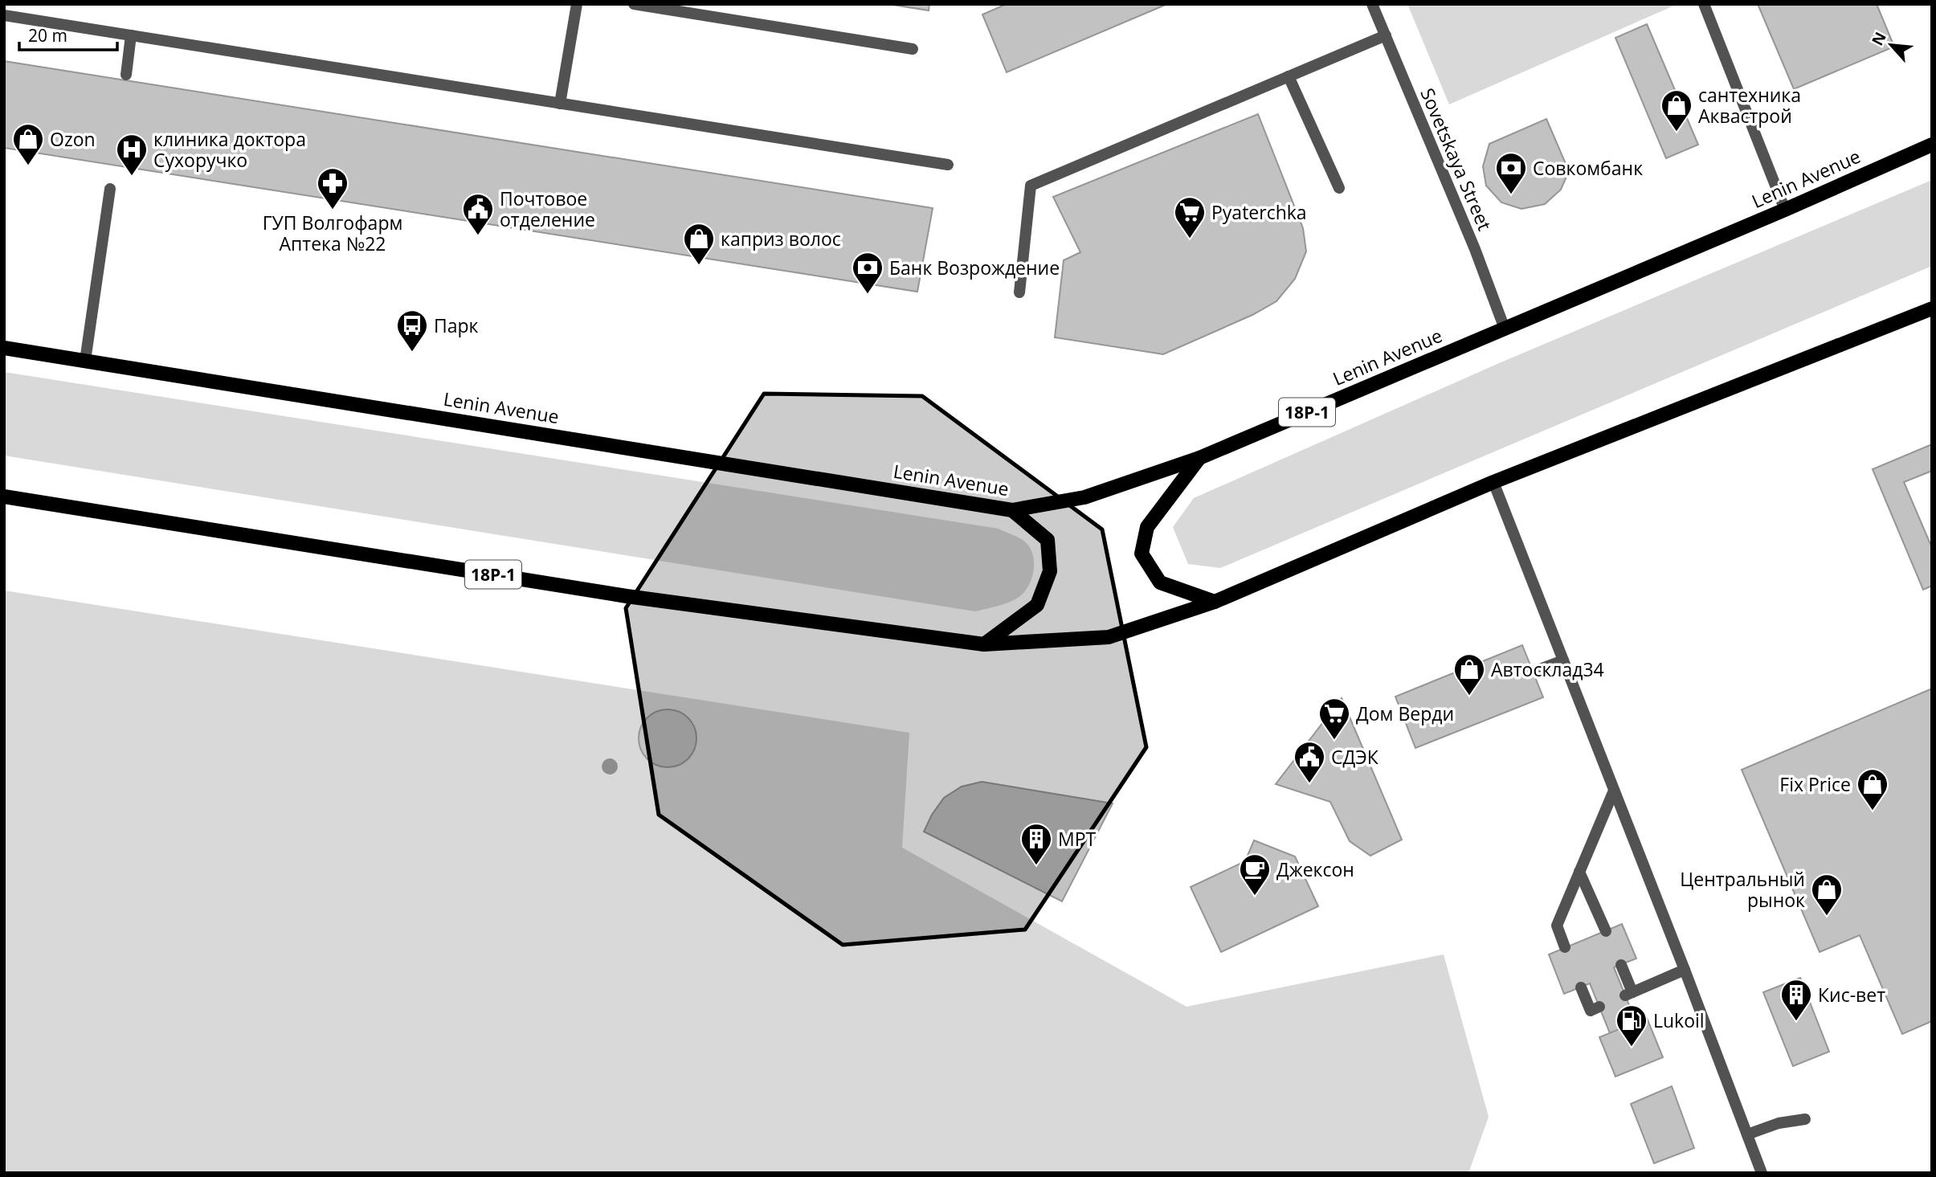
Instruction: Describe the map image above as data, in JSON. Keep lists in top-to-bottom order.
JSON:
{
  "streets": {
    "main road": ["Lenin Avenue", "18Р-1"],
    "street": ["Sovetskaya Street"]
  },
  "crossings": [
    ["Sovetskaya Street", "Lenin Avenue"]
  ],
  "places": {
    "shop": [
      "сантехника Аквастрой",
      "Ozon",
      "каприз волос",
      "Автосклад34",
      "Fix Price",
      "Центральный рынок"
    ],
    "hospital": ["клиника доктора Сухоручко"],
    "bank": ["Совкомбанк", "Банк Возрождение"],
    "pharmacy": ["ГУП Волгофарм Аптека №22"],
    "public building": ["Почтовое отделение", "СДЭК"],
    "supermarket": ["Pyaterchka", "Дом Верди"],
    "bus stop": ["Парк"],
    "building": ["МРТ", "Кис-вет"],
    "cafe": ["Джексон"],
    "fuel station": ["Lukoil"]
  },
  "scale_bar": "20 m",
  "north": "top left"
}
